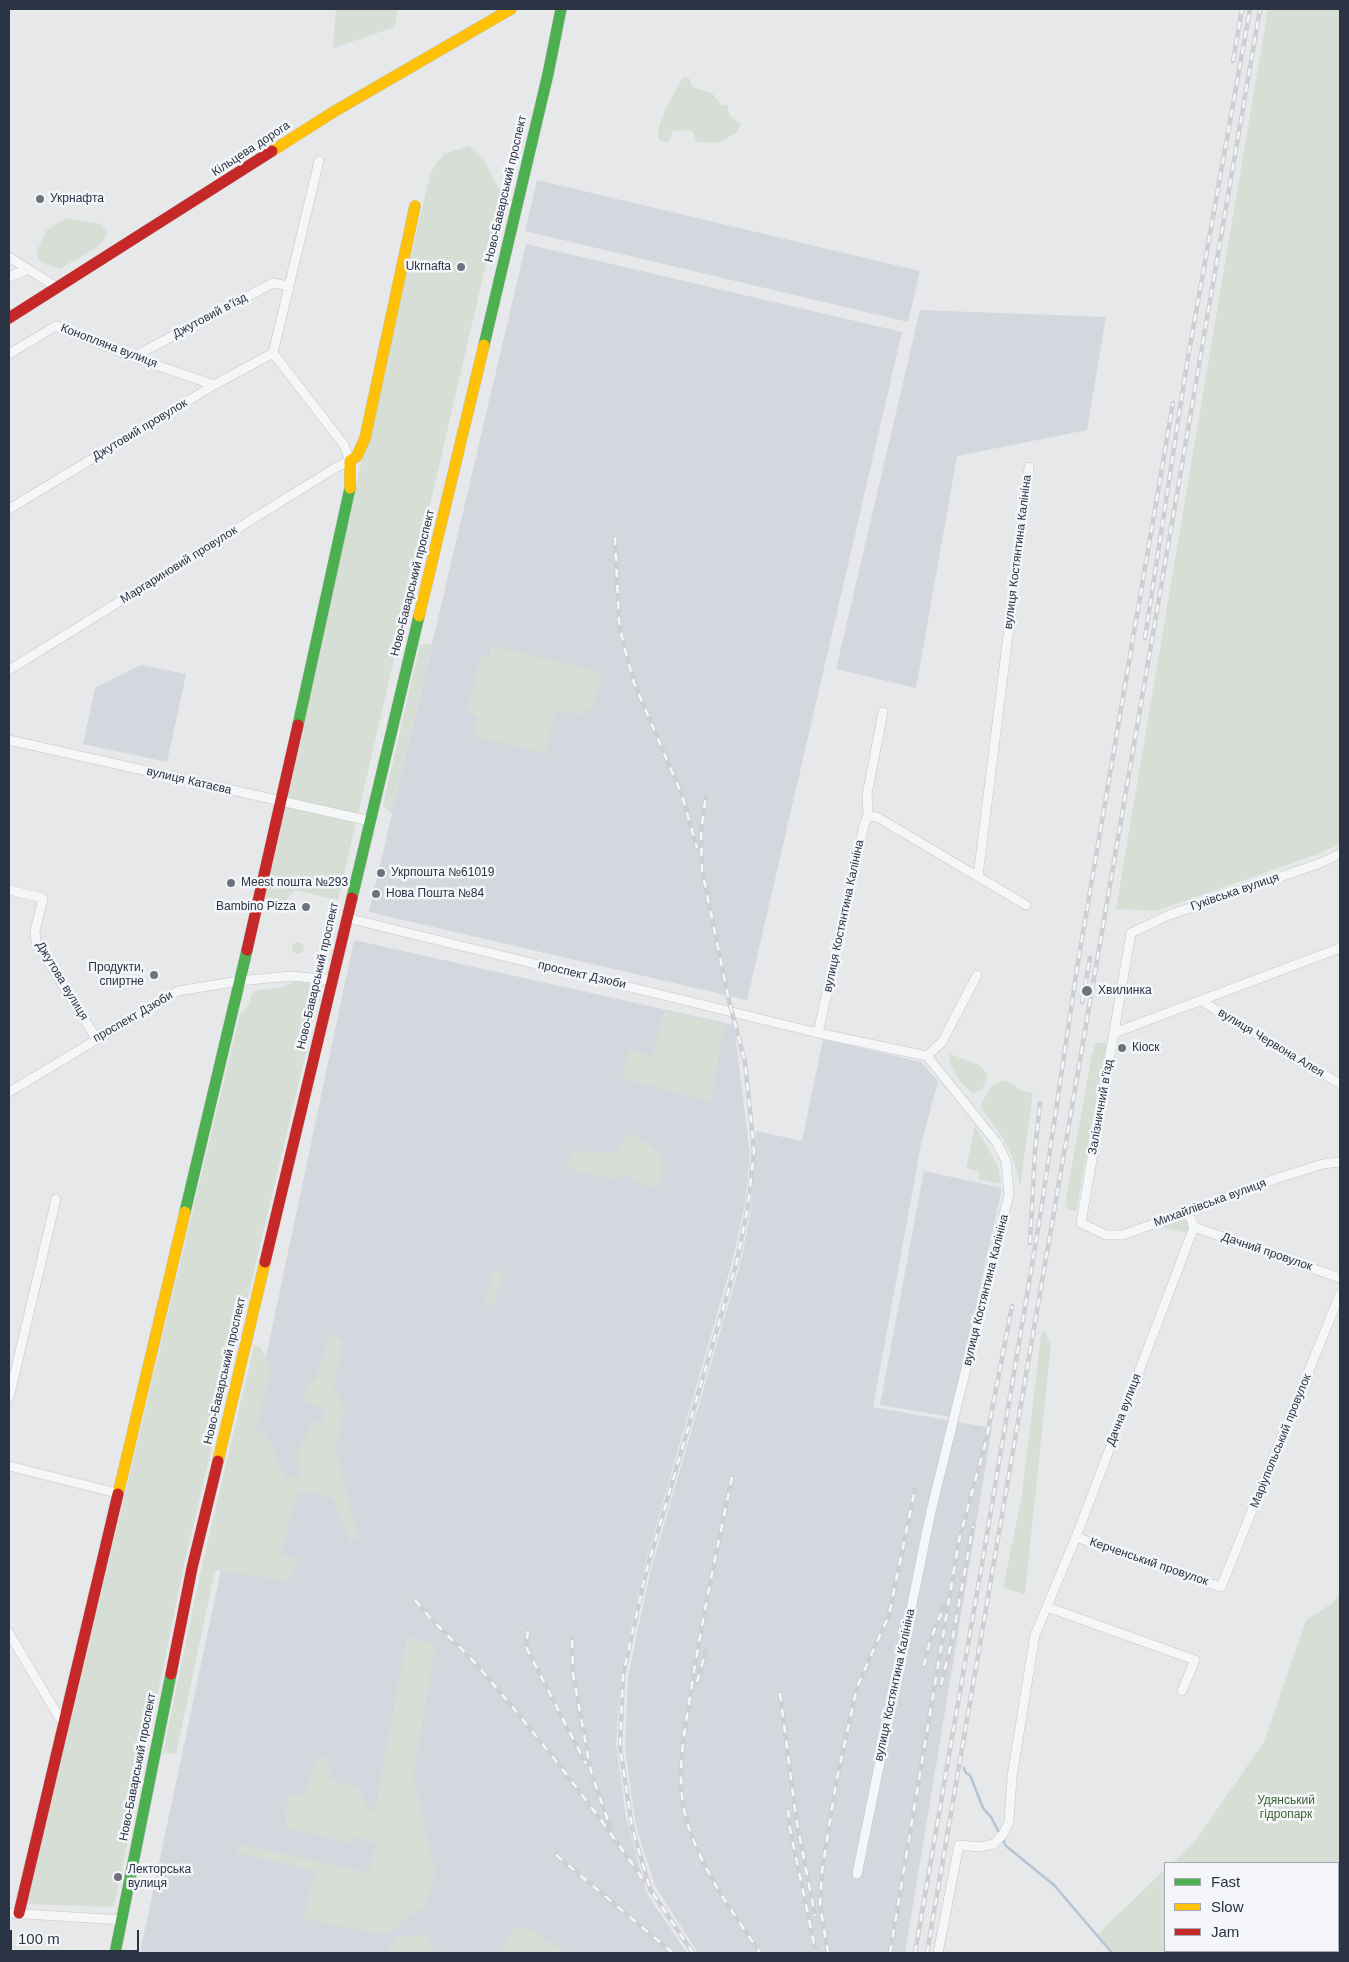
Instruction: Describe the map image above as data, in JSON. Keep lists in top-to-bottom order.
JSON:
{
  "streets": {
    "main road": ["Кільцева дорога", "Ново-Баварський проспект"],
    "street": [
      "Джутовий в’їзд",
      "Конопляна вулиця",
      "Джутовий провулок",
      "вулиця Костянтина Калініна",
      "Маргариновий провулок",
      "вулиця Катаєва",
      "Гуківська вулиця",
      "проспект Дзюби",
      "Джутова вулиця",
      "вулиця Червона Алея",
      "Залізничний в’їзд",
      "Михайлівська вулиця",
      "Дачний провулок",
      "Дачна вулиця",
      "Маріупольський провулок",
      "Керченський провулок"
    ]
  },
  "crossings": [
    ["Ново-Баварський проспект", "вулиця Катаєва"],
    ["Ново-Баварський проспект", "проспект Дзюби"],
    ["Джутовий в’їзд", "Конопляна вулиця"],
    ["Конопляна вулиця", "Джутовий провулок"],
    ["вулиця Костянтина Калініна", "проспект Дзюби"],
    ["Гуківська вулиця", "Залізничний в’їзд"],
    ["проспект Дзюби", "Джутова вулиця"],
    ["вулиця Червона Алея", "Залізничний в’їзд"],
    ["Залізничний в’їзд", "Михайлівська вулиця"],
    ["Дачний провулок", "Дачна вулиця"],
    ["Дачна вулиця", "Керченський провулок"],
    ["Маріупольський провулок", "Керченський провулок"]
  ],
  "parks": ["Удянський гідропарк"],
  "places": [
    "Укрнафта",
    "Ukrnafta",
    "Укрпошта №61019",
    "Meest пошта №293",
    "Нова Пошта №84",
    "Bambino Pizza",
    "Продукти, спиртне",
    "Хвилинка",
    "Кіоск",
    "Лекторська вулиця"
  ],
  "legend": ["Fast", "Slow", "Jam"],
  "scale_bar": "100 m"
}
